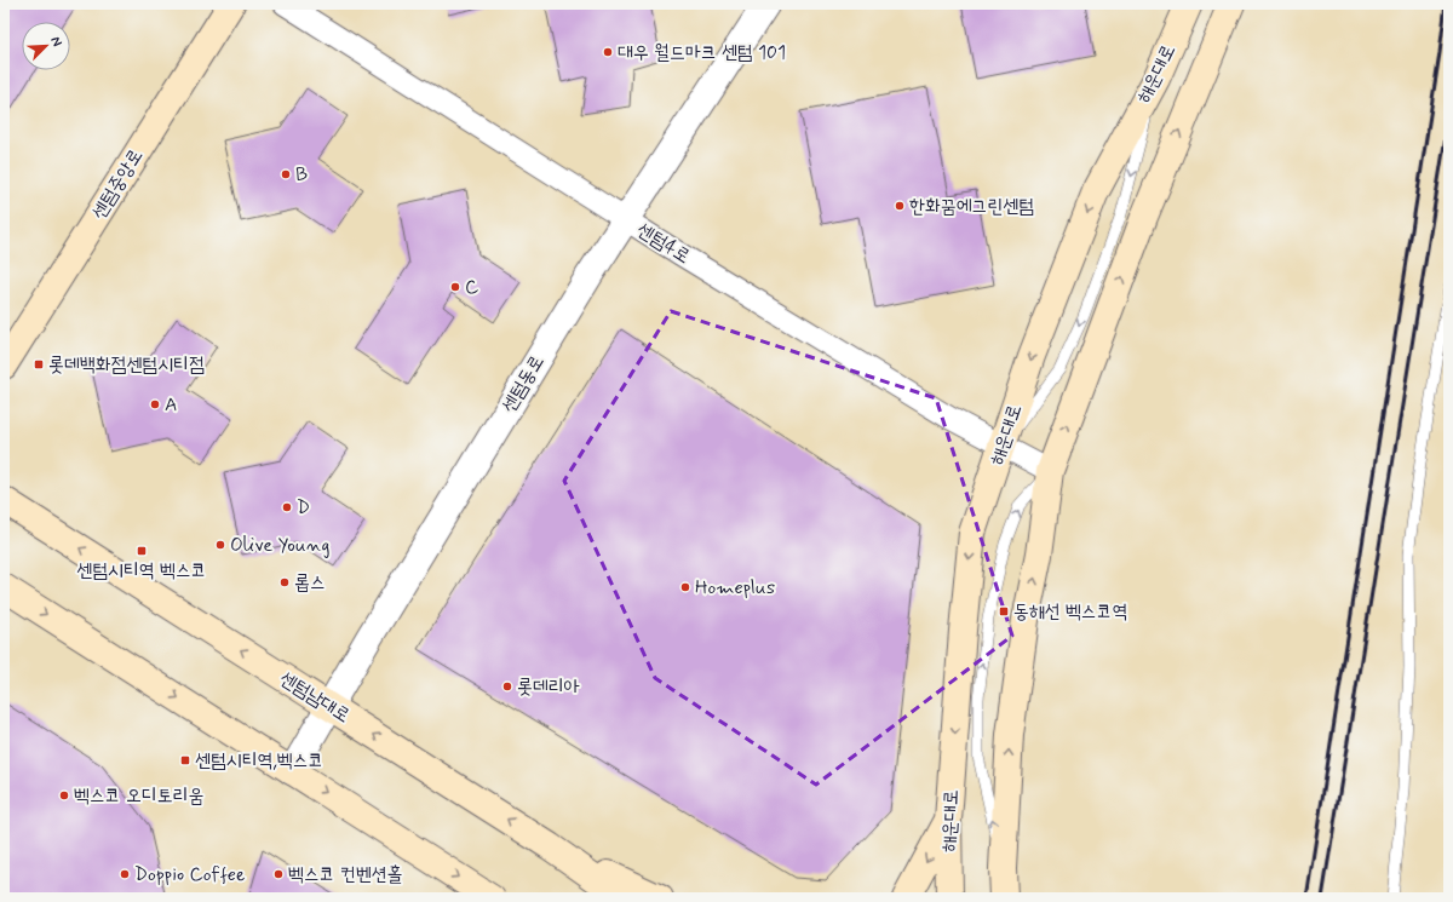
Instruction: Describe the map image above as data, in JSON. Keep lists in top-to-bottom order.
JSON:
{
  "streets": {
    "main road": ["해운대로", "센텀중앙로", "센텀남대로"],
    "street": ["센텀4로", "센텀동로"]
  },
  "crossings": [
    ["해운대로", "센텀4로"],
    ["센텀4로", "센텀동로"],
    ["센텀동로", "센텀남대로"]
  ],
  "places": {
    "other": [
      "대우 월드마크 센텀 101",
      "B",
      "한화꿈에그린센텀",
      "C",
      "A",
      "D",
      "Olive Young",
      "롭스",
      "Homeplus",
      "롯데리아",
      "벡스코 오디토리움",
      "Doppio Coffee",
      "벡스코 컨벤션홀"
    ],
    "transit": [
      "롯데백화점센텀시티점",
      "센텀시티역 벡스코",
      "동해선 벡스코역",
      "센텀시티역,벡스코"
    ]
  },
  "north": "top right"
}
